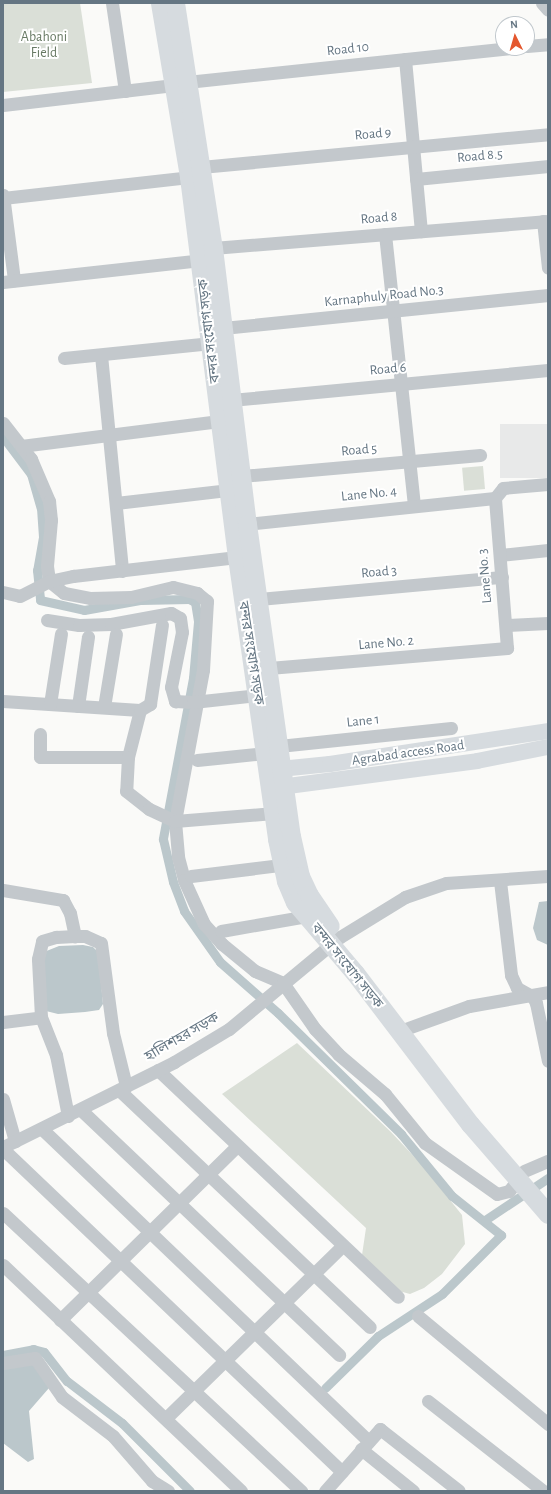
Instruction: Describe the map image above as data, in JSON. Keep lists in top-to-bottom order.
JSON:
{
  "streets": {
    "highway": ["বন্দর সংযোগ সড়ক"],
    "main road": ["Agrabad access Road"],
    "street": [
      "Road 10",
      "Road 9",
      "Road 8.5",
      "Road 8",
      "Karnaphuly Road No.3",
      "Road 6",
      "Road 5",
      "Lane No. 4",
      "Road 3",
      "Lane No. 3",
      "Lane No. 2",
      "Lane 1",
      "হালিশহর সড়ক"
    ]
  },
  "crossings": [
    ["Road 10", "বন্দর সংযোগ সড়ক"],
    ["Road 9", "বন্দর সংযোগ সড়ক"],
    ["Road 8", "বন্দর সংযোগ সড়ক"],
    ["Karnaphuly Road No.3", "বন্দর সংযোগ সড়ক"],
    ["বন্দর সংযোগ সড়ক", "Road 6"],
    ["বন্দর সংযোগ সড়ক", "Road 5"],
    ["বন্দর সংযোগ সড়ক", "Lane No. 4"],
    ["বন্দর সংযোগ সড়ক", "Road 3"],
    ["বন্দর সংযোগ সড়ক", "Lane No. 2"],
    ["বন্দর সংযোগ সড়ক", "Lane 1"],
    ["বন্দর সংযোগ সড়ক", "Agrabad access Road"],
    ["বন্দর সংযোগ সড়ক", "হালিশহর সড়ক"],
    ["Lane No. 4", "Lane No. 3"],
    ["Road 3", "Lane No. 3"],
    ["Lane No. 3", "Lane No. 2"],
    ["Lane 1", "Agrabad access Road"]
  ],
  "parks": ["Abahoni Field"],
  "north": "top"
}
